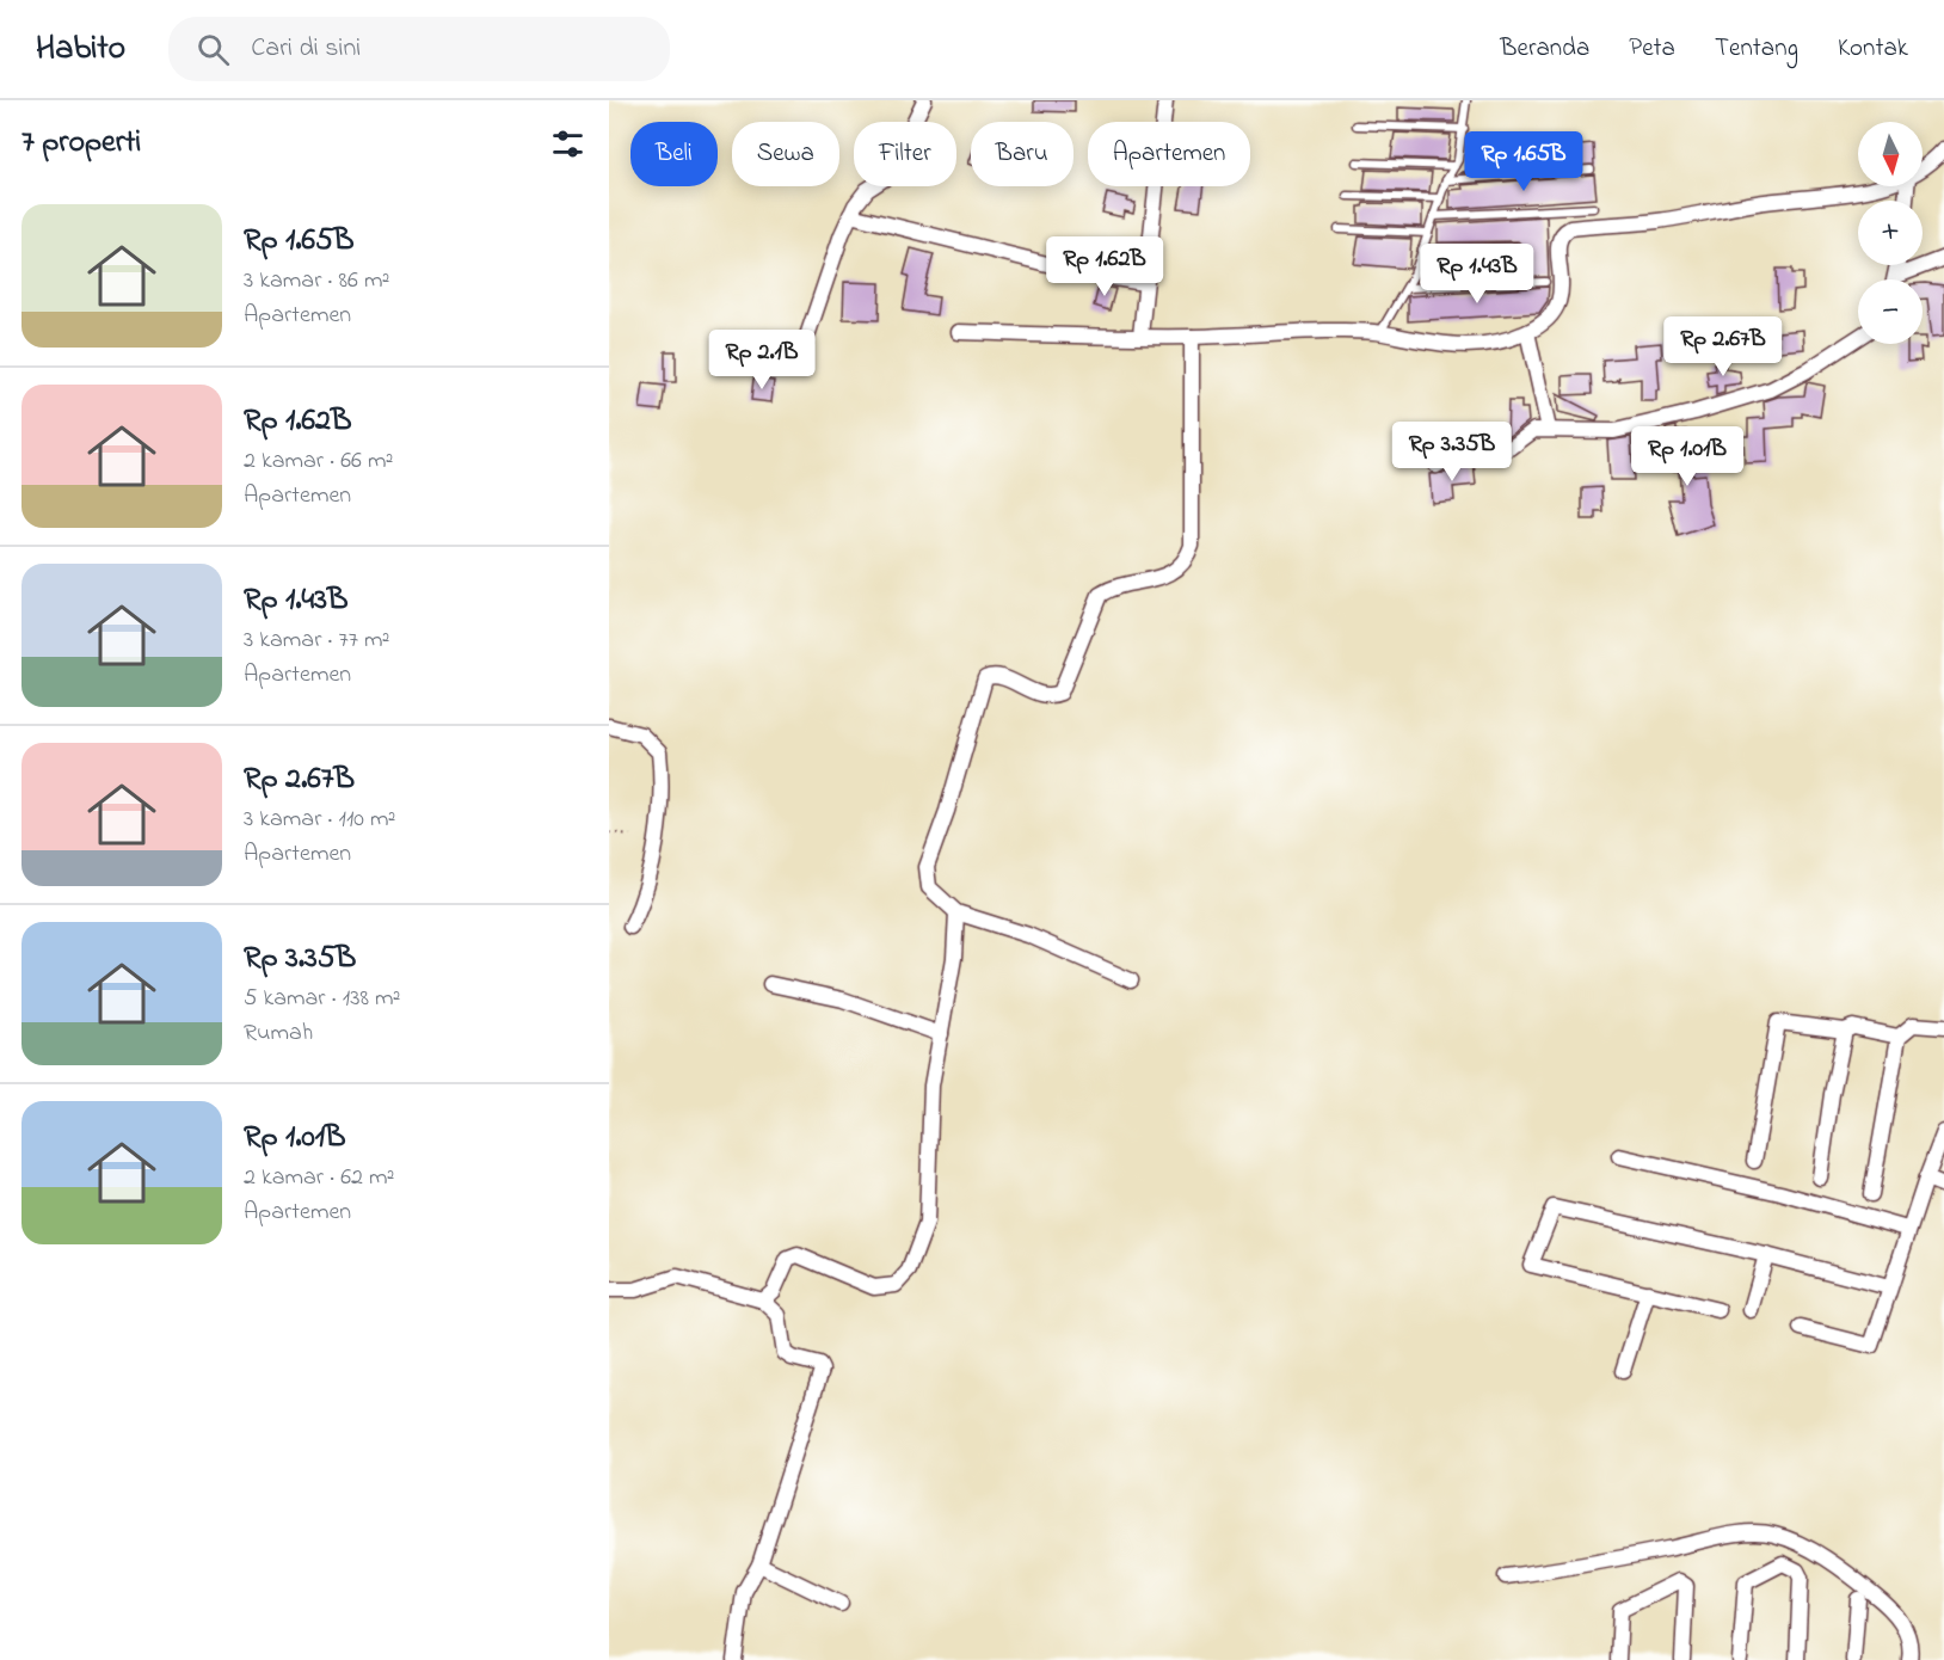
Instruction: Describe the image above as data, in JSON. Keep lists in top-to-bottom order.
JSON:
{
  "north": "bottom",
  "page": {
    "header": "Habito",
    "search": "Cari di sini",
    "nav": [
      "Beranda",
      "Peta",
      "Tentang",
      "Kontak"
    ],
    "heading": "7 properti",
    "map_buttons": ["+", "−"],
    "chip": [
      "Beli",
      "Sewa",
      "Filter",
      "Baru",
      "Apartemen"
    ],
    "price": [
      "Rp 1.65B",
      "Rp 1.62B",
      "Rp 1.43B",
      "Rp 2.67B",
      "Rp 2.1B",
      "Rp 3.35B",
      "Rp 1.01B"
    ],
    "list": [
      {
        "name": "Rp 1.65B",
        "note": "3 kamar · 86 m² · Apartemen"
      },
      {
        "name": "Rp 1.62B",
        "note": "2 kamar · 66 m² · Apartemen"
      },
      {
        "name": "Rp 1.43B",
        "note": "3 kamar · 77 m² · Apartemen"
      },
      {
        "name": "Rp 2.67B",
        "note": "3 kamar · 110 m² · Apartemen"
      },
      {
        "name": "Rp 3.35B",
        "note": "5 kamar · 138 m² · Rumah"
      },
      {
        "name": "Rp 1.01B",
        "note": "2 kamar · 62 m² · Apartemen"
      }
    ]
  }
}
